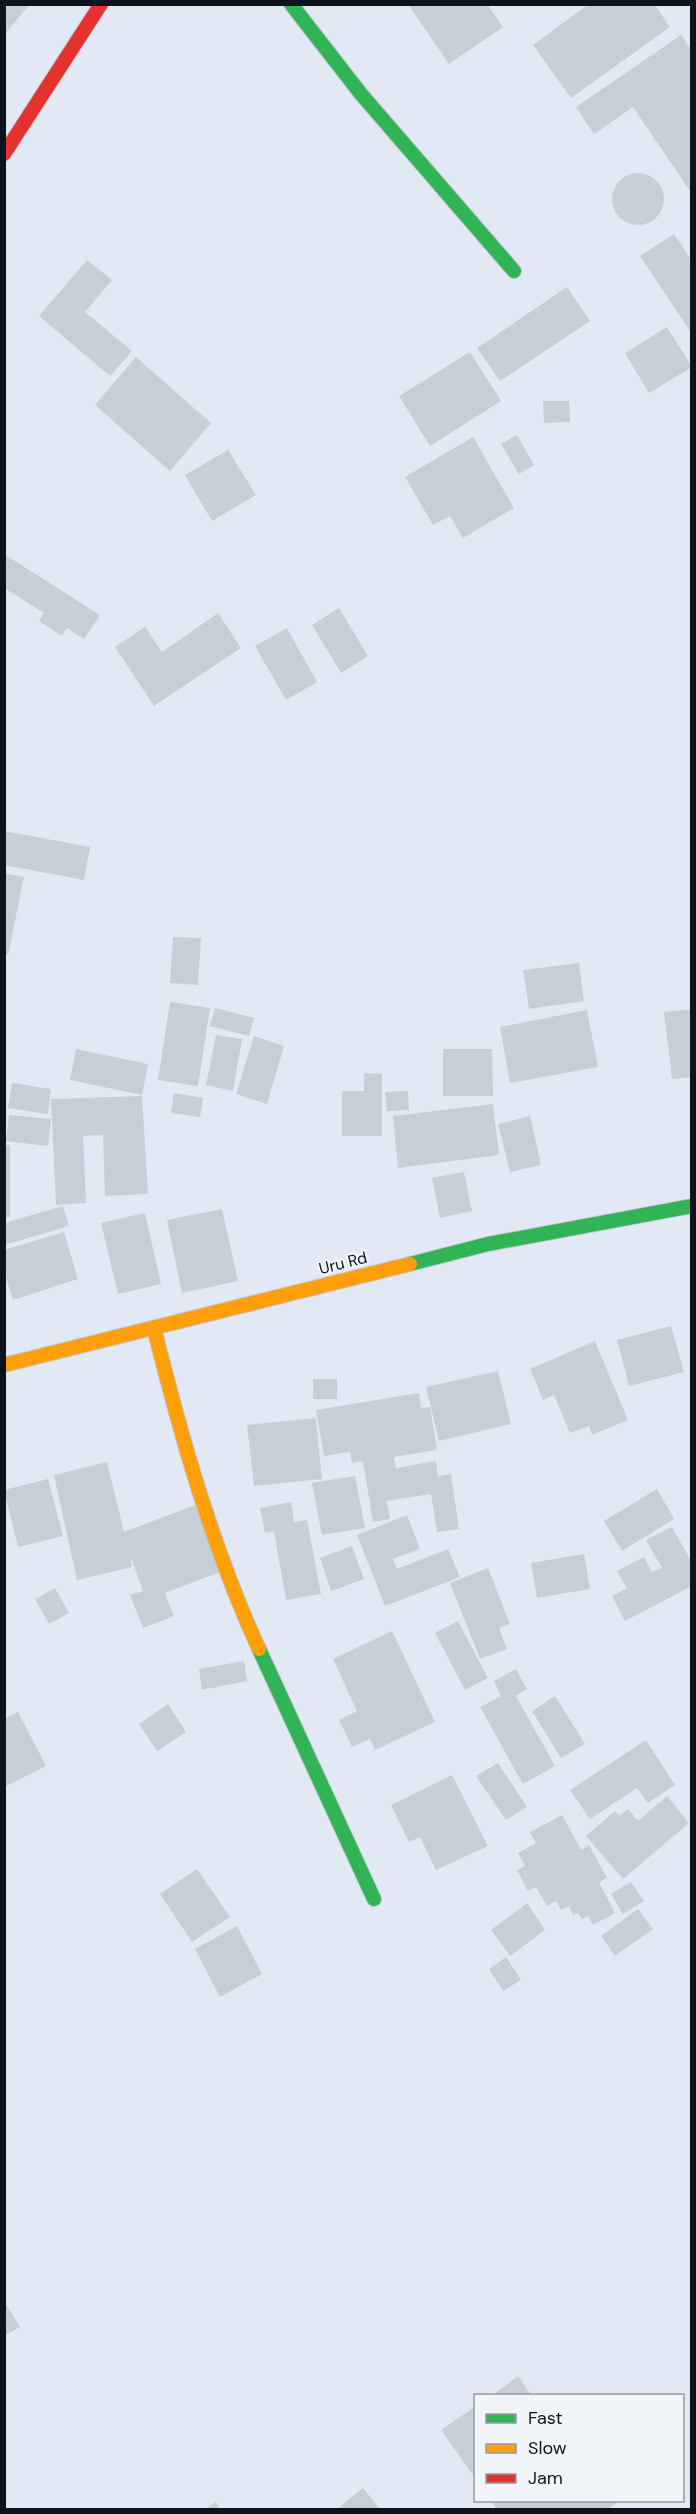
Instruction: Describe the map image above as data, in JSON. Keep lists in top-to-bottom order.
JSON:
{
  "streets": {
    "street": ["Uru Rd"]
  },
  "legend": ["Fast", "Slow", "Jam"]
}
